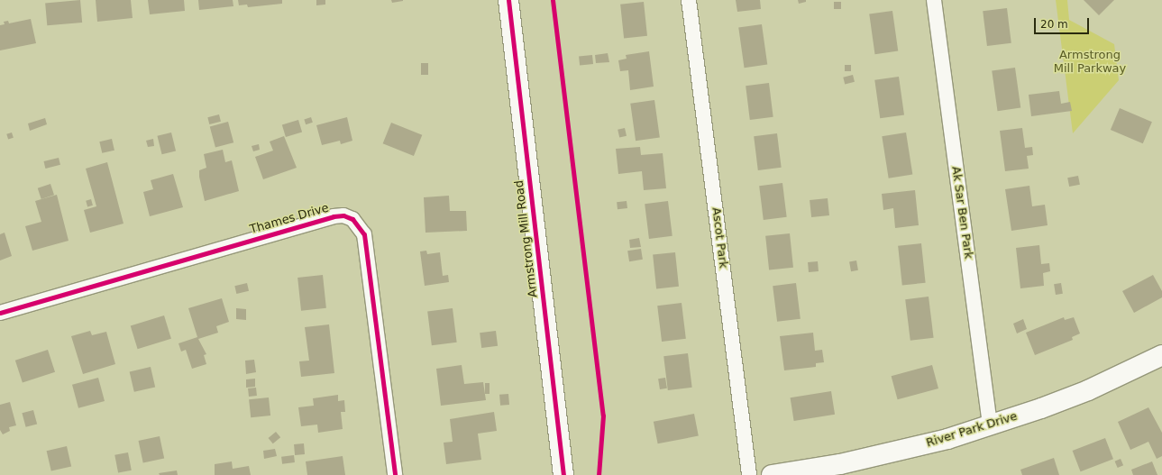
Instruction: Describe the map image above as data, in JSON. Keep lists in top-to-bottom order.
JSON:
{
  "streets": {
    "main road": ["Armstrong Mill Road", "River Park Drive"],
    "street": ["Ak Sar Ben Park", "Thames Drive", "Ascot Park"]
  },
  "crossings": [
    ["Ak Sar Ben Park", "River Park Drive"]
  ],
  "parks": ["Armstrong Mill Parkway"],
  "scale_bar": "20 m"
}
